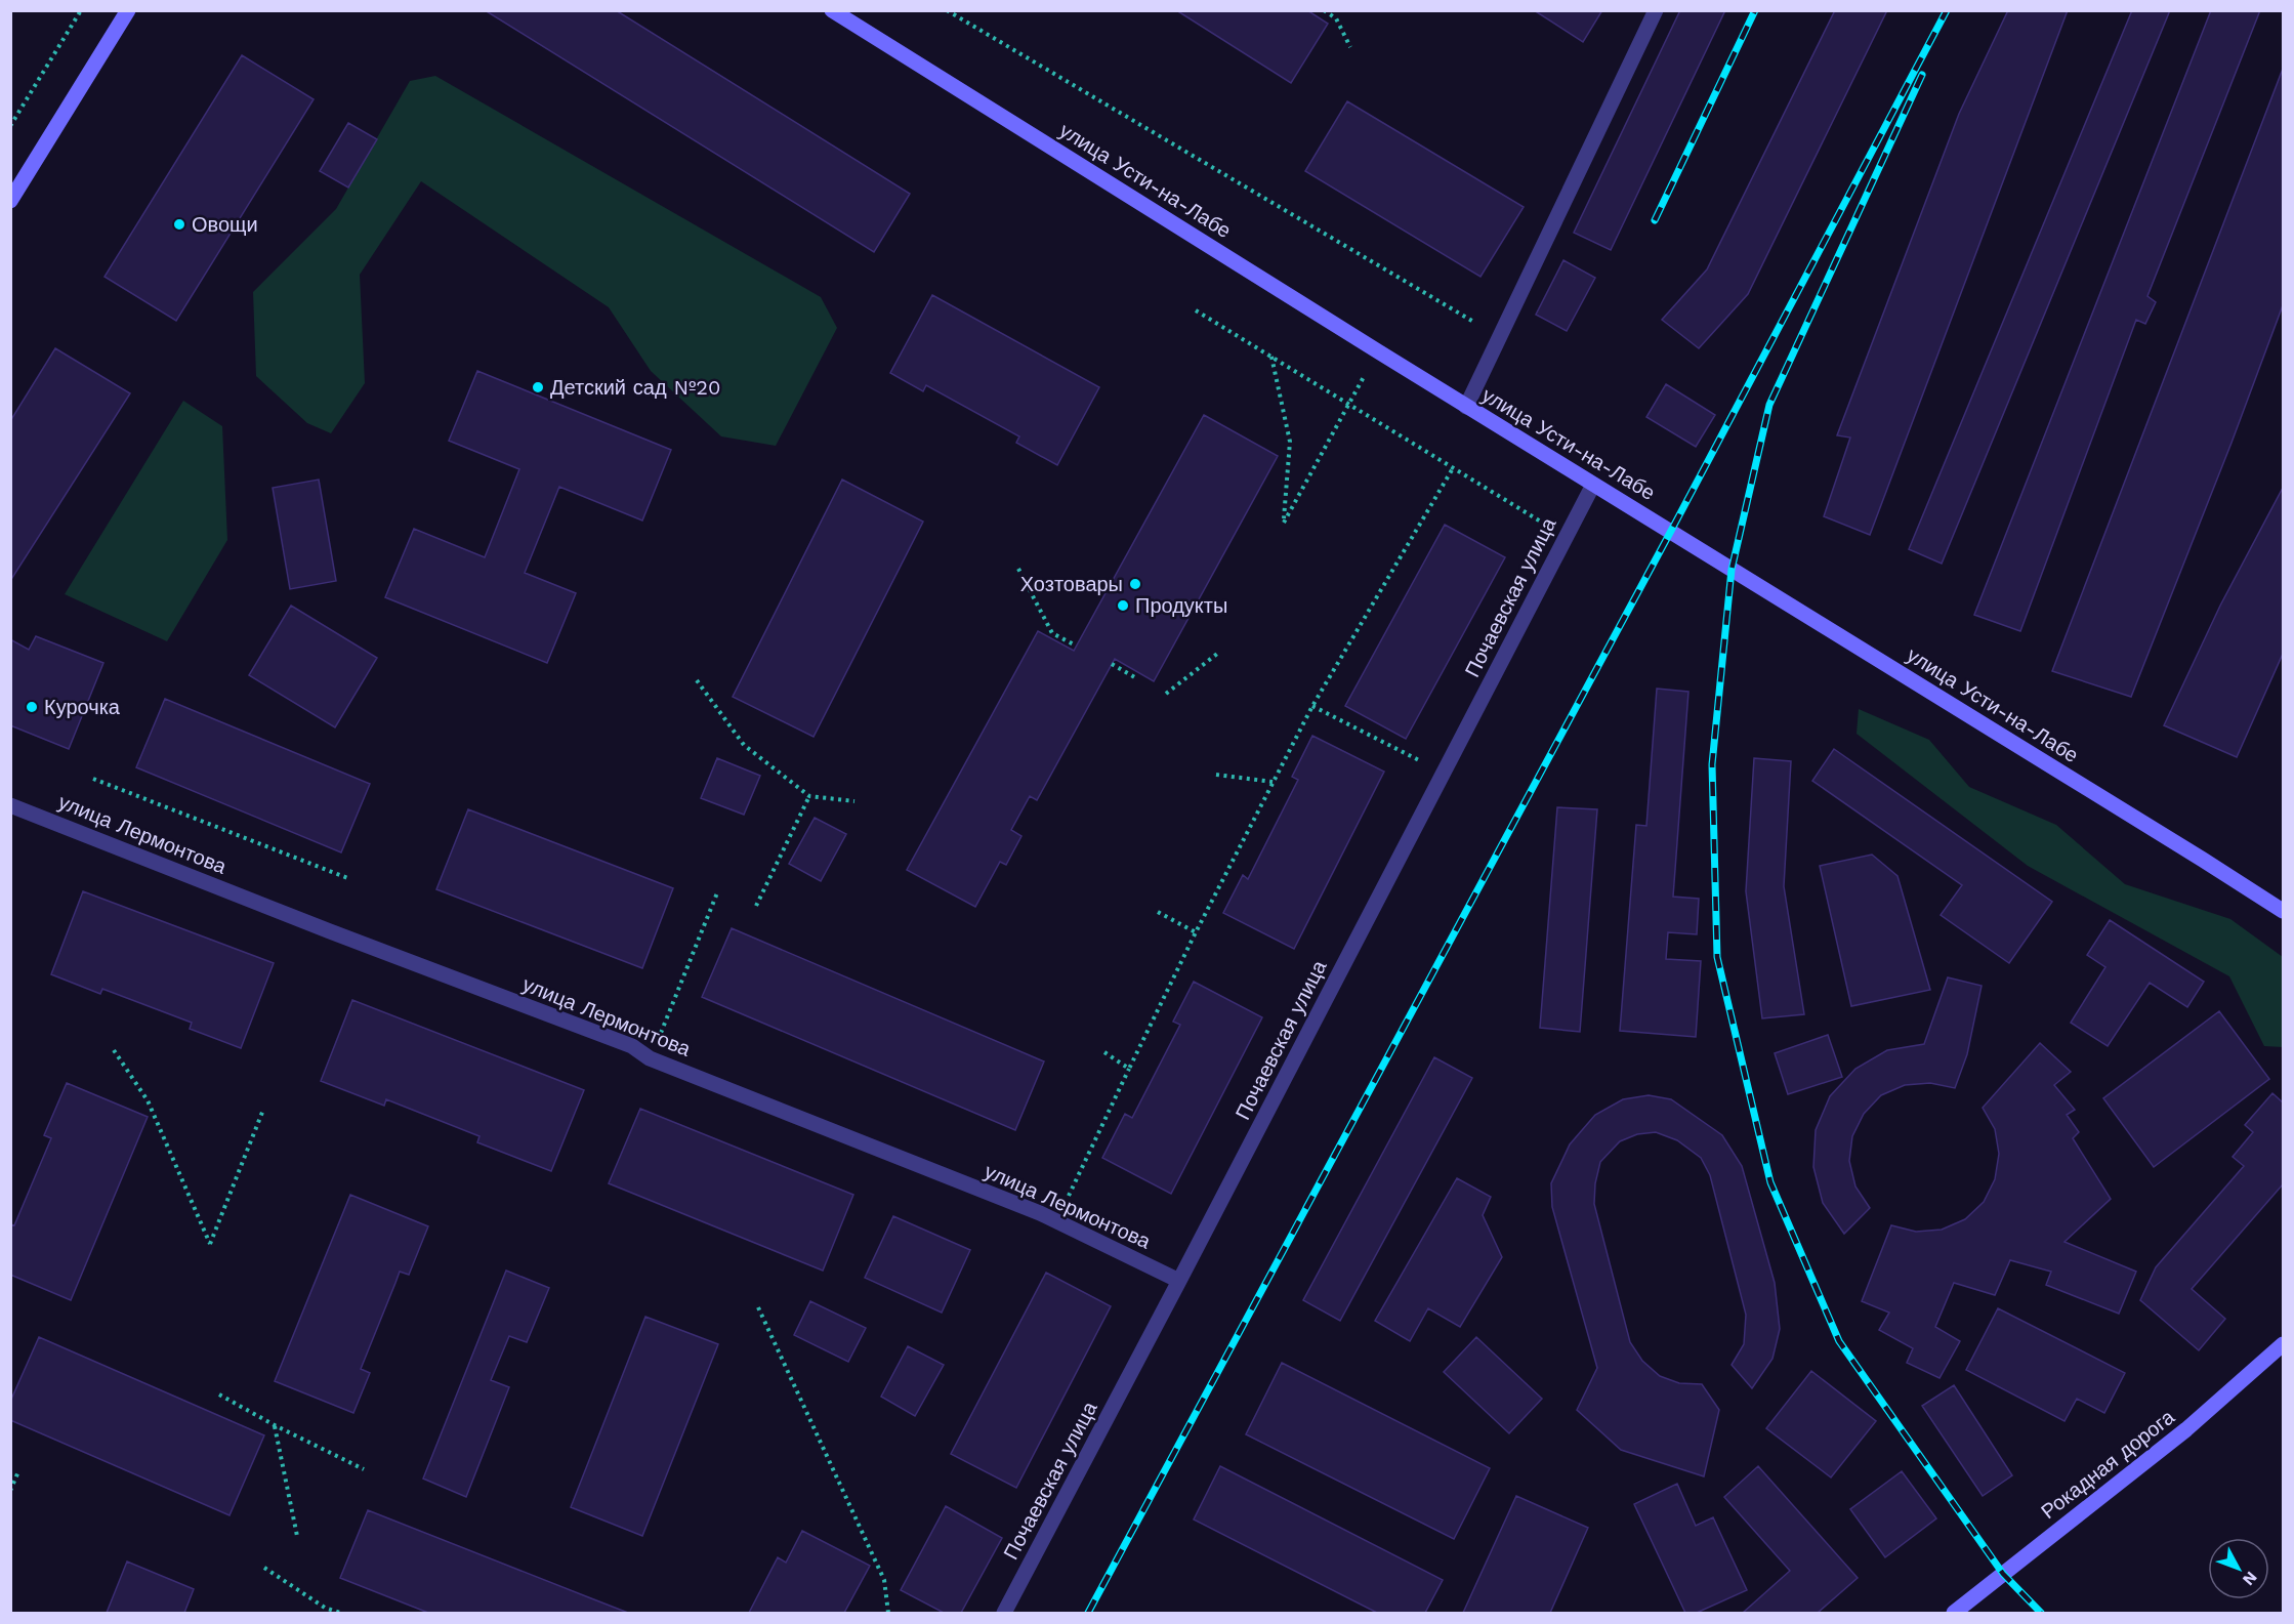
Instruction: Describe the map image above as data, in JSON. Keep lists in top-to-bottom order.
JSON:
{
  "streets": {
    "street": [
      "улица Усти-на-Лабе",
      "Почаевская улица",
      "улица Лермонтова",
      "Рокадная дорога"
    ]
  },
  "crossings": [
    ["улица Усти-на-Лабе", "Почаевская улица"],
    ["Почаевская улица", "улица Лермонтова"]
  ],
  "places": [
    "Овощи",
    "Детский сад №20",
    "Хозтовары",
    "Продукты",
    "Курочка"
  ],
  "north": "bottom right"
}
